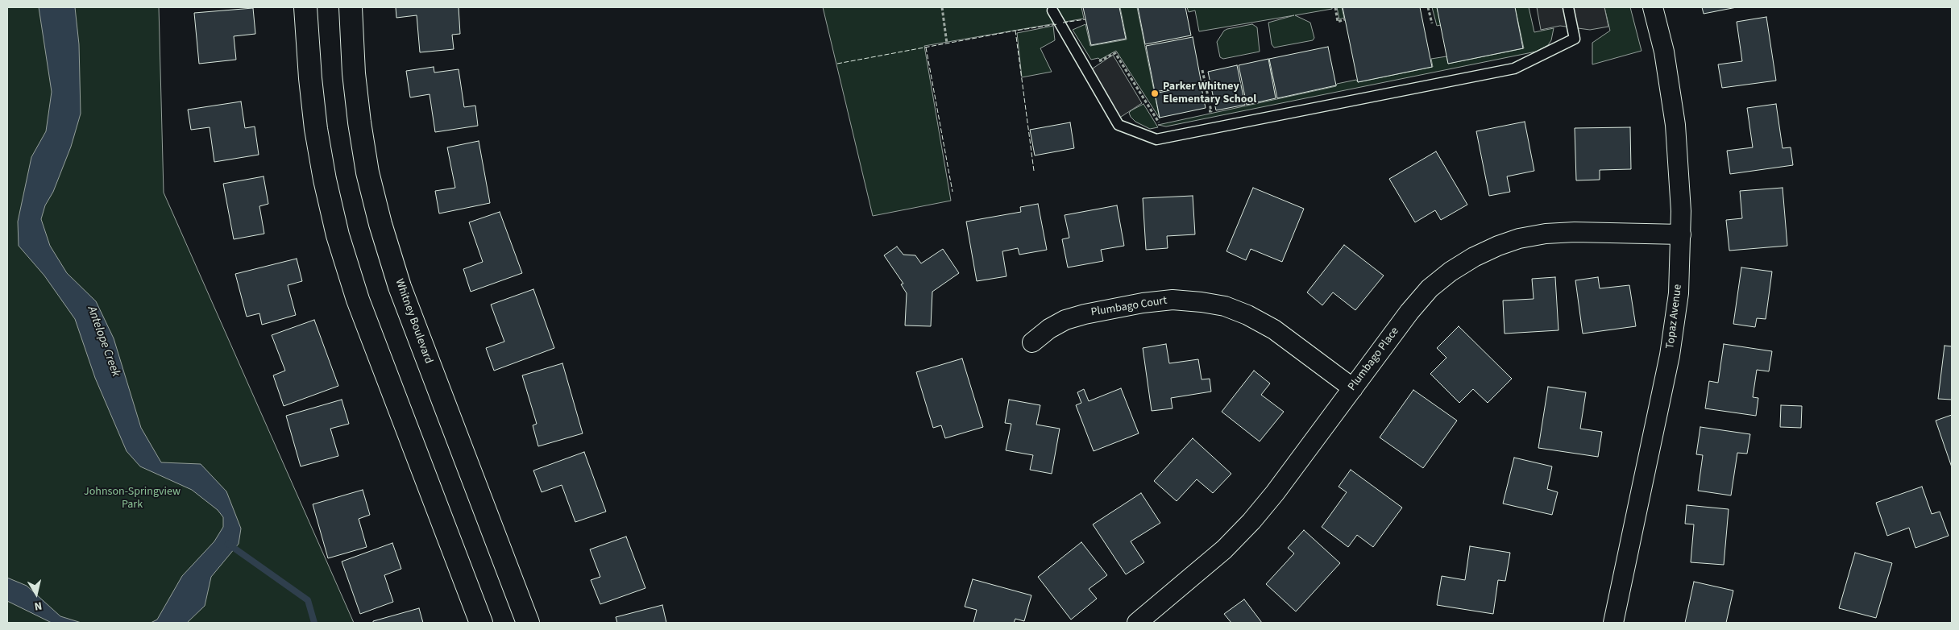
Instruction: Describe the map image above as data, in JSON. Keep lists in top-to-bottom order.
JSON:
{
  "streets": {
    "street": [
      "Plumbago Court",
      "Topaz Avenue",
      "Whitney Boulevard",
      "Plumbago Place"
    ]
  },
  "crossings": [
    ["Plumbago Court", "Plumbago Place"],
    ["Topaz Avenue", "Plumbago Place"]
  ],
  "water": ["Antelope Creek"],
  "parks": ["Johnson-Springview Park"],
  "places": ["Parker Whitney Elementary School"],
  "north": "bottom"
}
